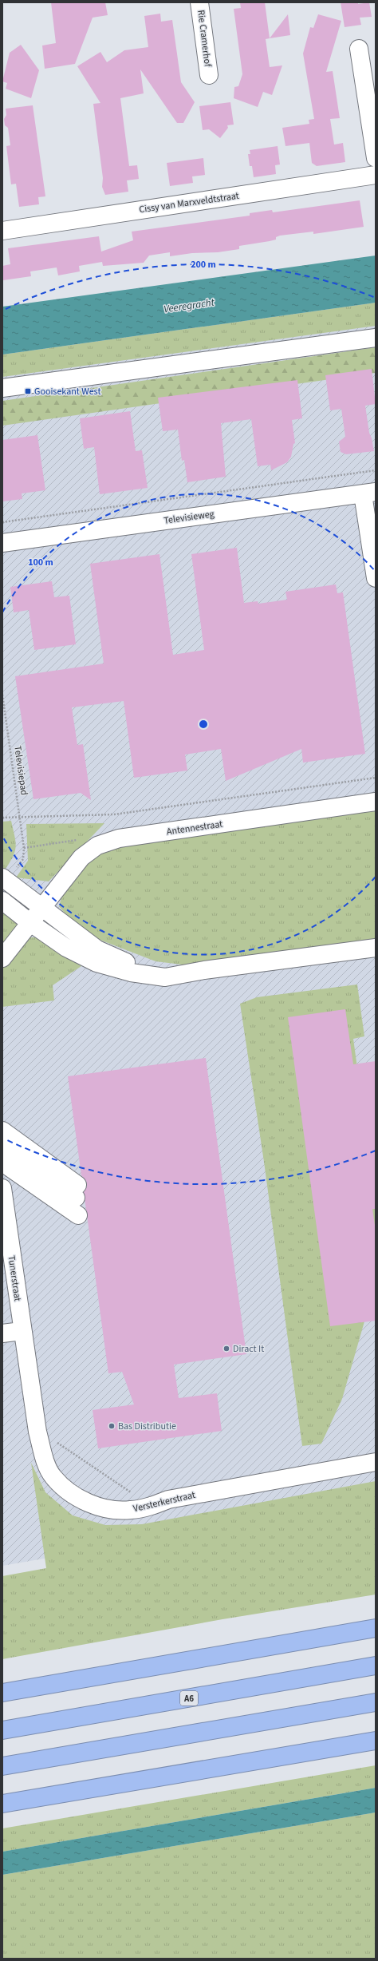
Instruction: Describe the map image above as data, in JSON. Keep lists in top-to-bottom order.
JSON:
{
  "streets": {
    "highway": ["A6"],
    "street": [
      "Rie Cramerhof",
      "Cissy van Marxveldtstraat",
      "Televisieweg",
      "Antennestraat",
      "Tunerstraat",
      "Versterkerstraat"
    ],
    "path": ["Televisiepad"]
  },
  "crossings": [
    ["Tunerstraat", "Versterkerstraat"]
  ],
  "water": ["Veeregracht"],
  "places": {
    "transit": ["Gooisekant West"],
    "other": ["Diract It", "Bas Distributie"]
  },
  "rings": ["200 m", "100 m"]
}
